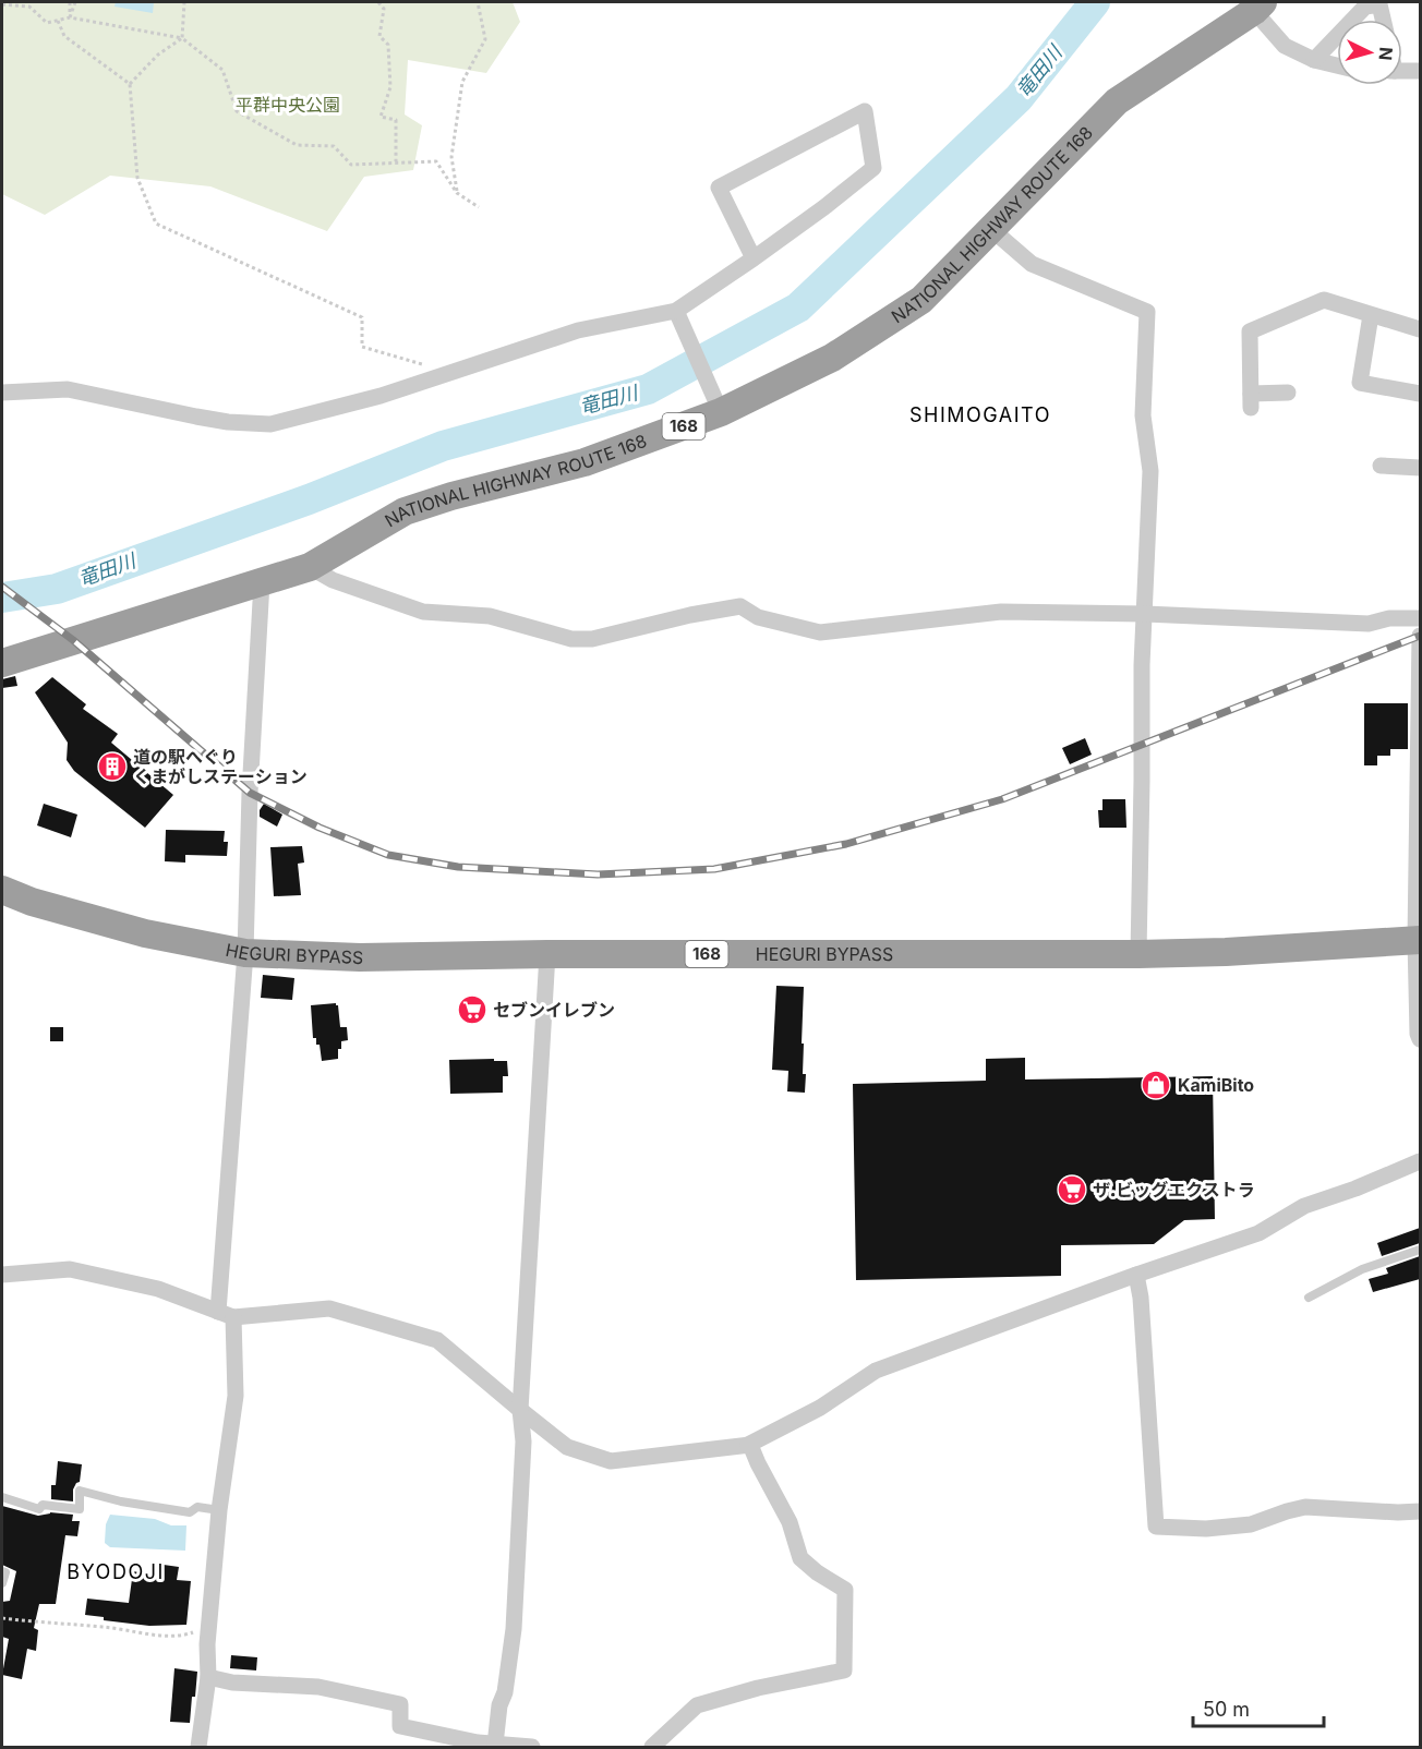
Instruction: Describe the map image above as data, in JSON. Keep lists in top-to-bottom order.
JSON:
{
  "streets": {
    "highway": ["NATIONAL HIGHWAY ROUTE 168", "168", "HEGURI BYPASS"]
  },
  "districts": ["SHIMOGAITO", "BYODOJI"],
  "water": ["竜田川"],
  "parks": ["平群中央公園"],
  "places": {
    "building": ["道の駅へぐり くまがしステーション"],
    "supermarket": ["セブンイレブン", "ザ.ビッグエクストラ"],
    "shop": ["KamiBito"]
  },
  "scale_bar": "50 m",
  "north": "right"
}
